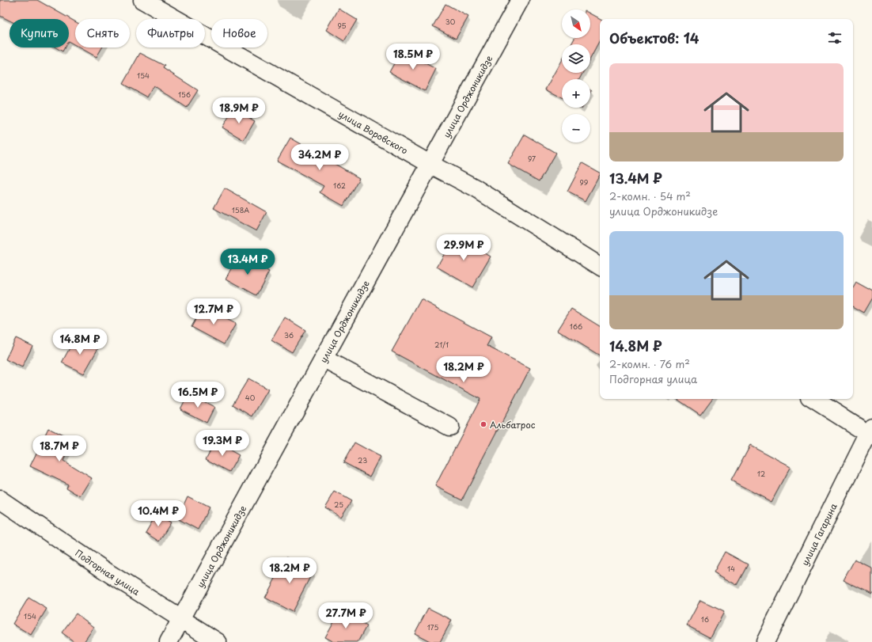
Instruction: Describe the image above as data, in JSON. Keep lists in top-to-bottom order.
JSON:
{
  "streets": {
    "street": [
      "улица Орджоникидзе",
      "улица Воровского",
      "улица Гагарина",
      "Подгорная улица"
    ]
  },
  "crossings": [
    ["улица Орджоникидзе", "улица Воровского"],
    ["улица Орджоникидзе", "Подгорная улица"]
  ],
  "places": ["Альбатрос"],
  "house_numbers": [
    "30",
    "95",
    "154",
    "156",
    "97",
    "99",
    "162",
    "158А",
    "166",
    "36",
    "21/1",
    "40",
    "23",
    "12",
    "25",
    "14",
    "154",
    "16",
    "175"
  ],
  "north": "bottom right",
  "page": {
    "map_buttons": ["+", "−"],
    "chip": [
      "Купить",
      "Снять",
      "Фильтры",
      "Новое"
    ],
    "heading": "Объектов: 14",
    "price": [
      "18.5M ₽",
      "18.9M ₽",
      "34.2M ₽",
      "29.9M ₽",
      "13.4M ₽",
      "12.7M ₽",
      "14.8M ₽",
      "18.2M ₽",
      "16.5M ₽",
      "19.3M ₽",
      "18.7M ₽",
      "10.4M ₽",
      "18.2M ₽",
      "27.7M ₽"
    ],
    "list": [
      {
        "name": "13.4M ₽",
        "note": "2-комн. · 54 m² · улица Орджоникидзе"
      },
      {
        "name": "14.8M ₽",
        "note": "2-комн. · 76 m² · Подгорная улица"
      }
    ]
  }
}
